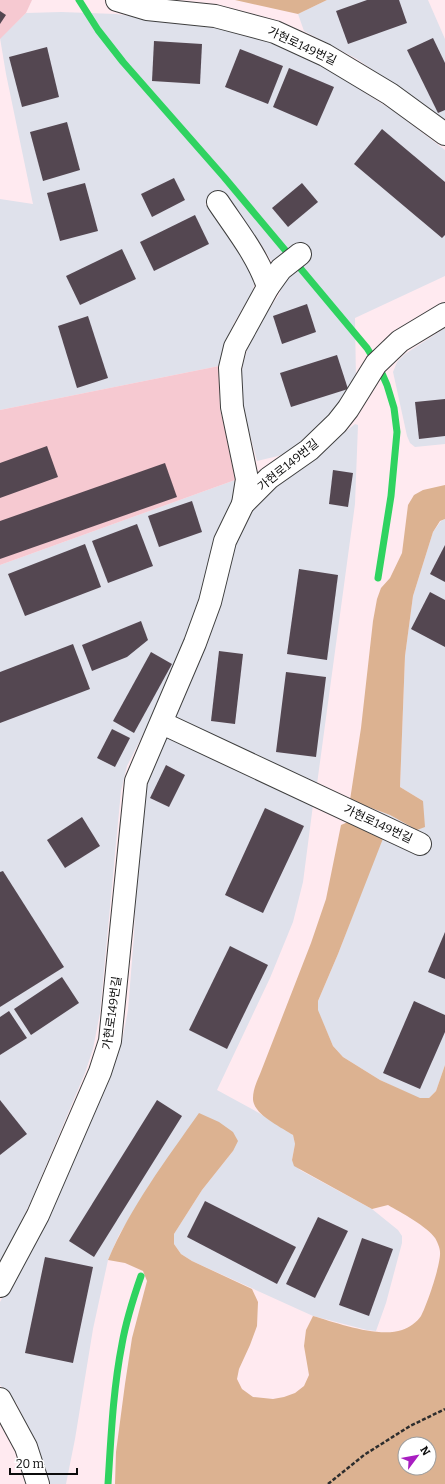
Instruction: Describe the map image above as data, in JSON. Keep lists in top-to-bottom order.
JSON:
{
  "streets": {
    "lane": ["가현로149번길"]
  },
  "scale_bar": "20 m",
  "north": "top right"
}
